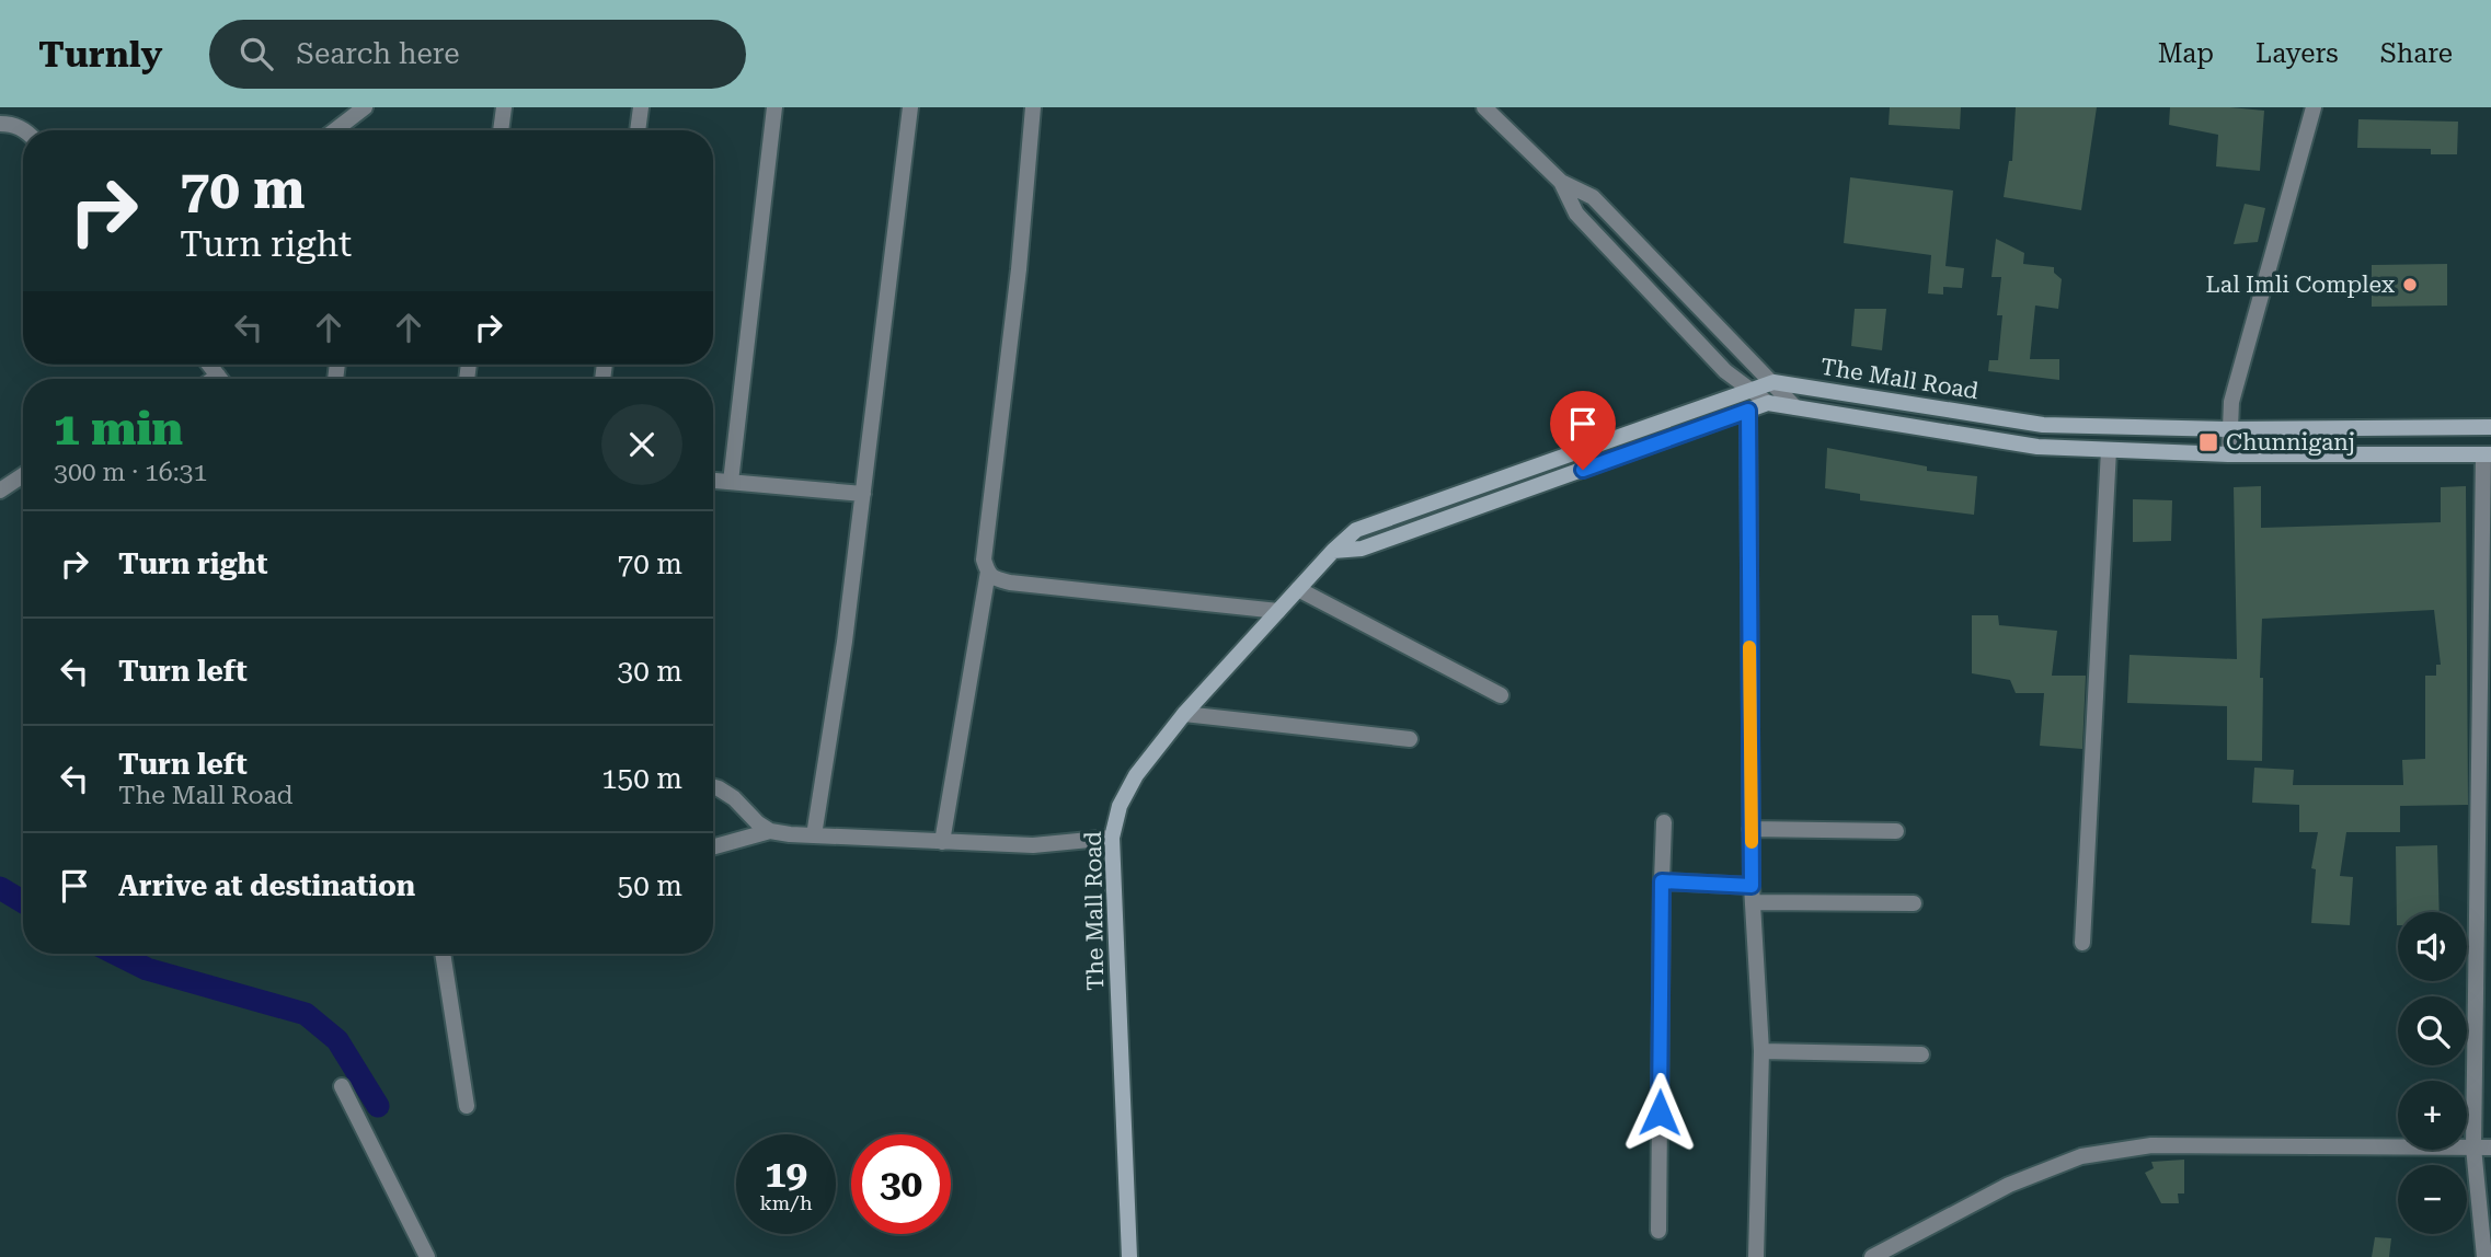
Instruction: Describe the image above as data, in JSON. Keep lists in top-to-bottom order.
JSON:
{
  "streets": {
    "main road": ["The Mall Road"]
  },
  "places": {
    "other": ["Lal Imli Complex"],
    "transit": ["Chunniganj"]
  },
  "page": {
    "header": "Turnly",
    "search": "Search here",
    "nav": ["Map", "Layers", "Share"],
    "turn": ["70 m", "Turn right"],
    "heading": ["1 min", "300 m · 16:31"],
    "list": [
      {
        "name": "Turn right",
        "value": "70 m"
      },
      {
        "name": "Turn left",
        "value": "30 m"
      },
      {
        "name": "Turn left",
        "note": "The Mall Road",
        "value": "150 m"
      },
      {
        "name": "Arrive at destination",
        "value": "50 m"
      }
    ],
    "map_buttons": ["+", "−"],
    "speed": "19 km/h",
    "limit": "30"
  }
}
